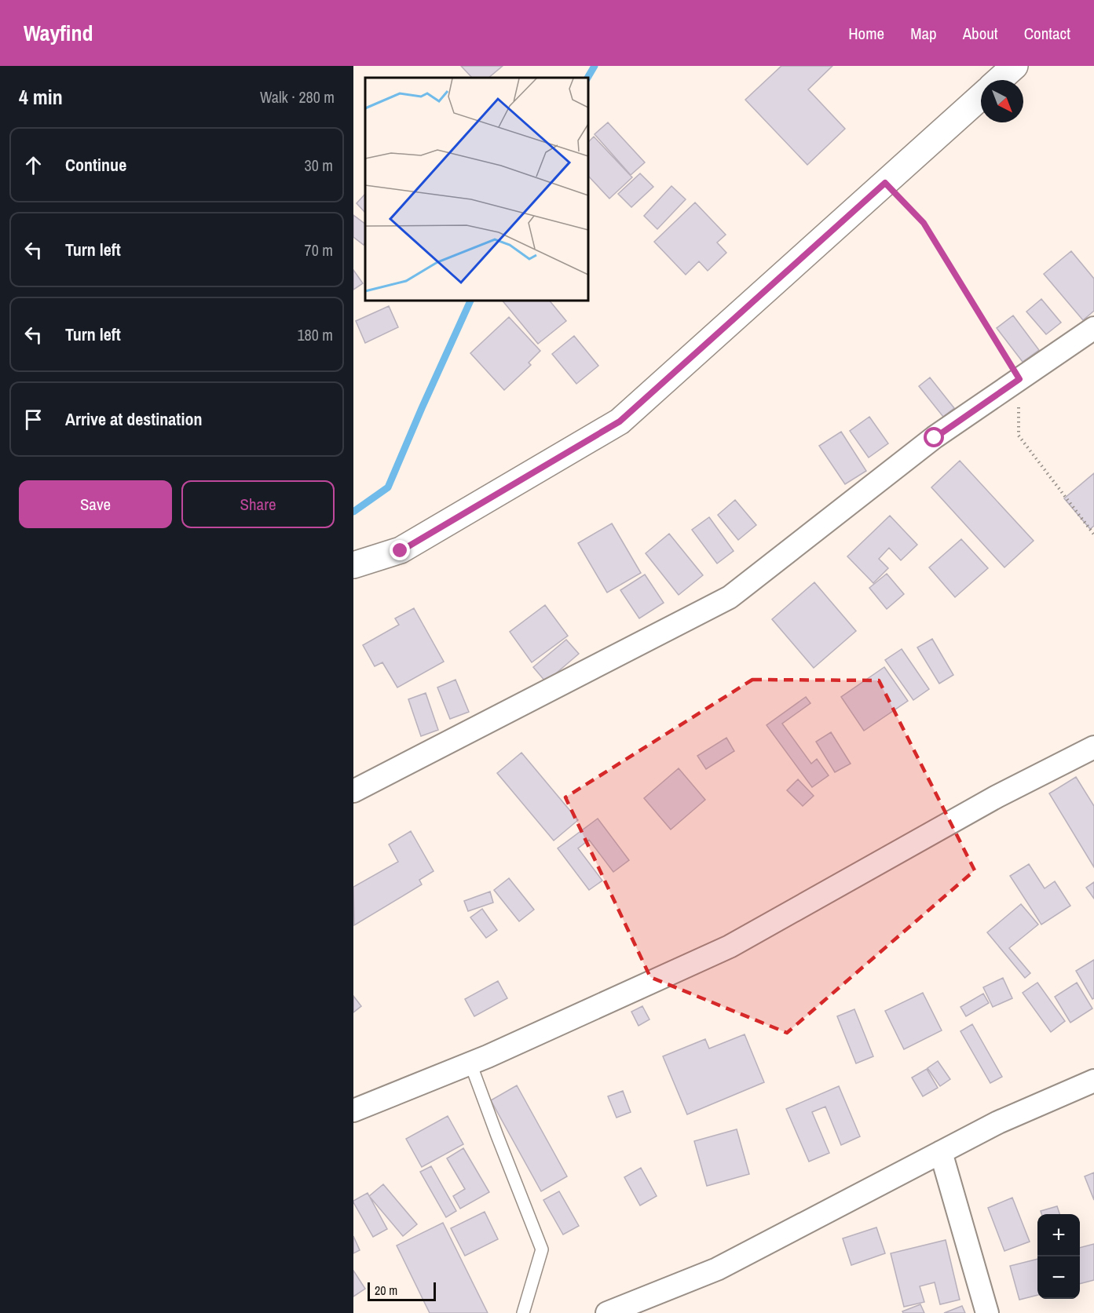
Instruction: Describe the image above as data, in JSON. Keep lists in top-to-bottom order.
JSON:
{
  "scale_bar": "20 m",
  "north": "bottom right",
  "page": {
    "header": "Wayfind",
    "nav": [
      "Home",
      "Map",
      "About",
      "Contact"
    ],
    "heading": ["4 min", "Walk · 280 m"],
    "list": [
      ["Continue", "30 m"],
      ["Turn left", "70 m"],
      ["Turn left", "180 m"],
      "Arrive at destination"
    ],
    "buttons": ["Save", "Share"],
    "map_buttons": ["+", "−"],
    "scale": "20 m"
  }
}
